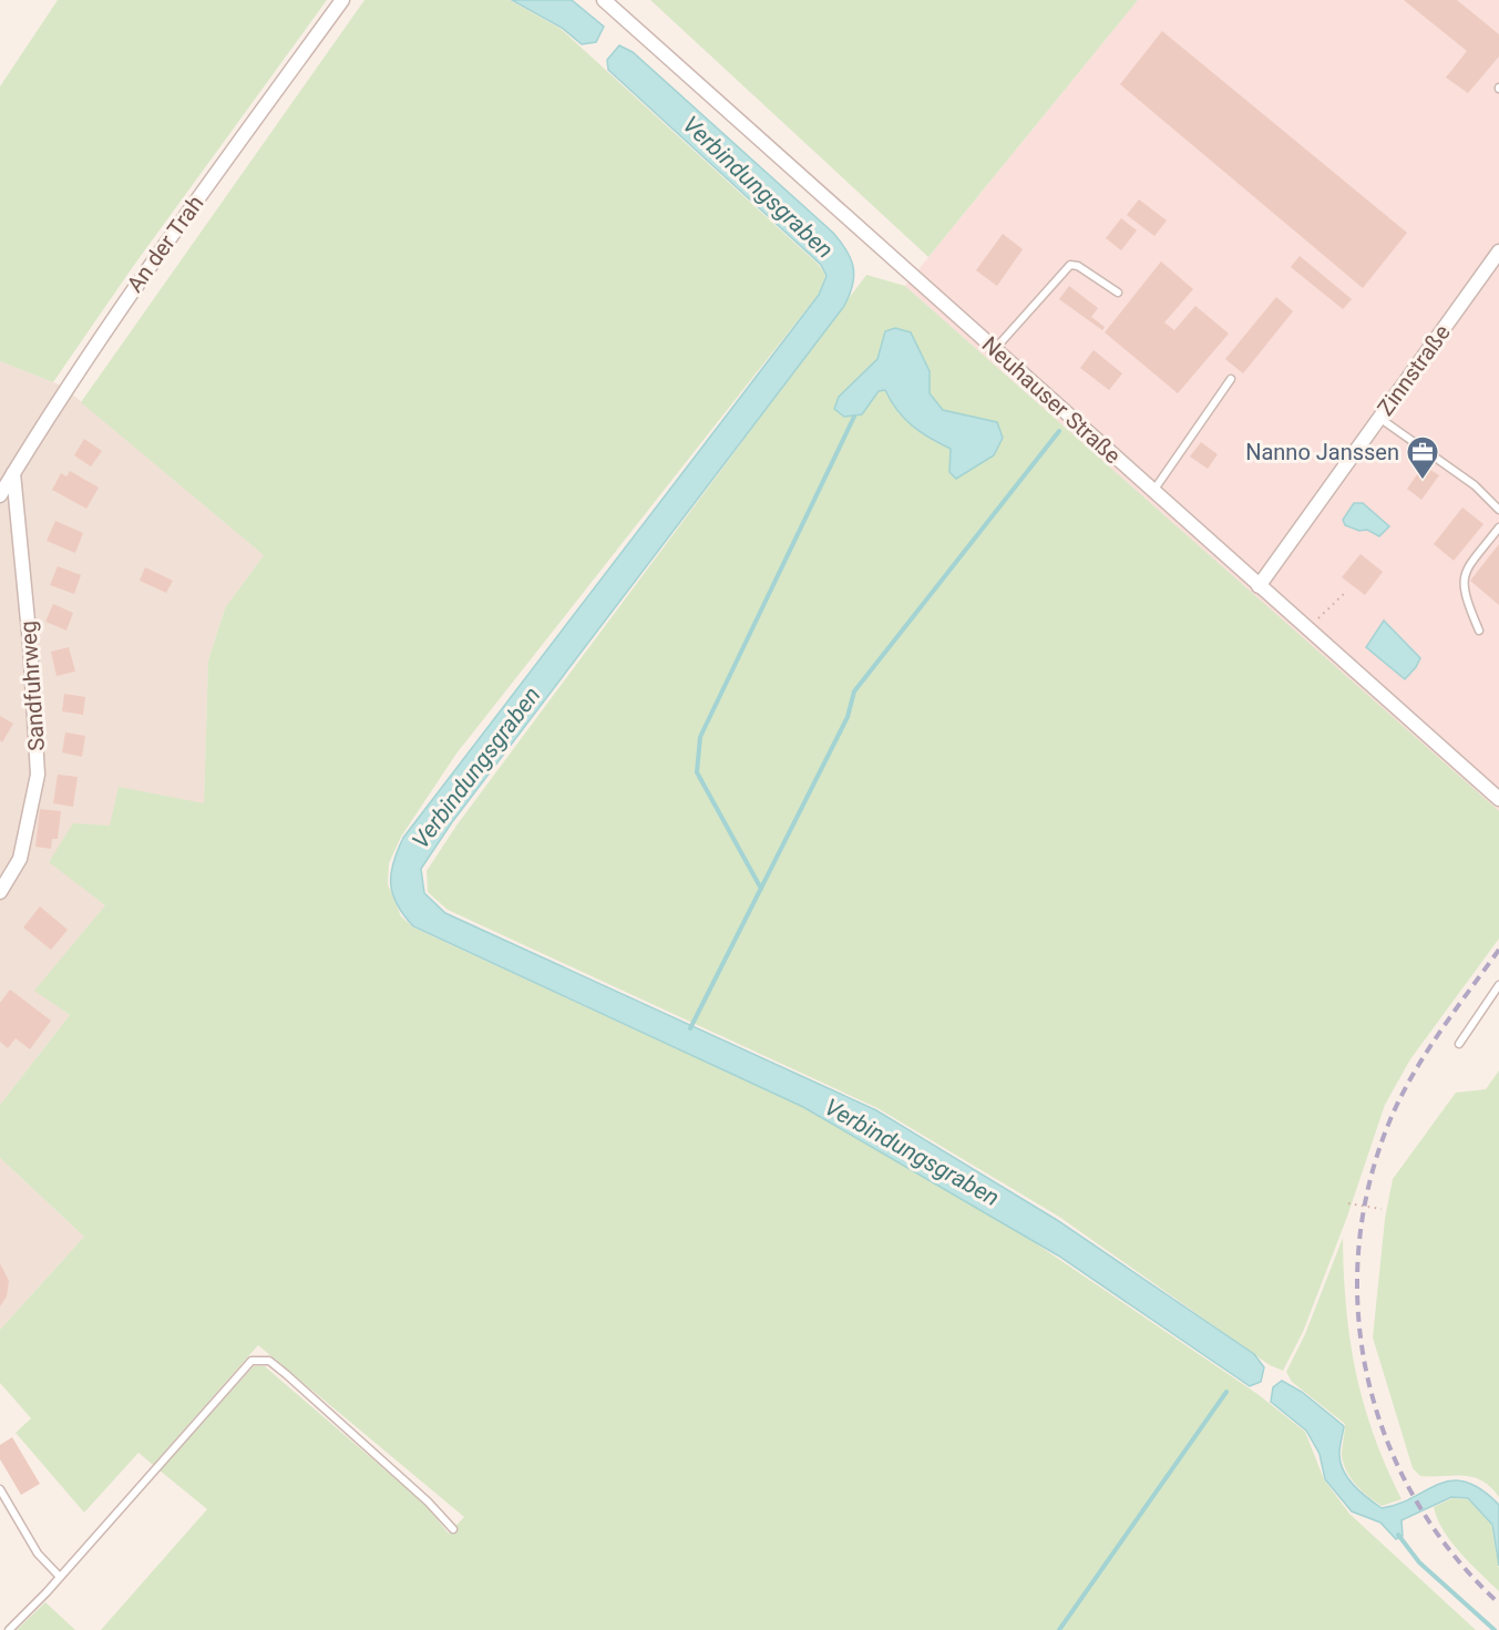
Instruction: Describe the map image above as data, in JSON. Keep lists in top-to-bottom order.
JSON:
{
  "streets": {
    "street": [
      "An der Trah",
      "Zinnstraße",
      "Neuhauser Straße",
      "Sandfuhrweg"
    ]
  },
  "crossings": [
    ["An der Trah", "Sandfuhrweg"],
    ["Zinnstraße", "Neuhauser Straße"]
  ],
  "water": ["Verbindungsgraben"],
  "places": {
    "office": ["Nanno Janssen"]
  }
}
